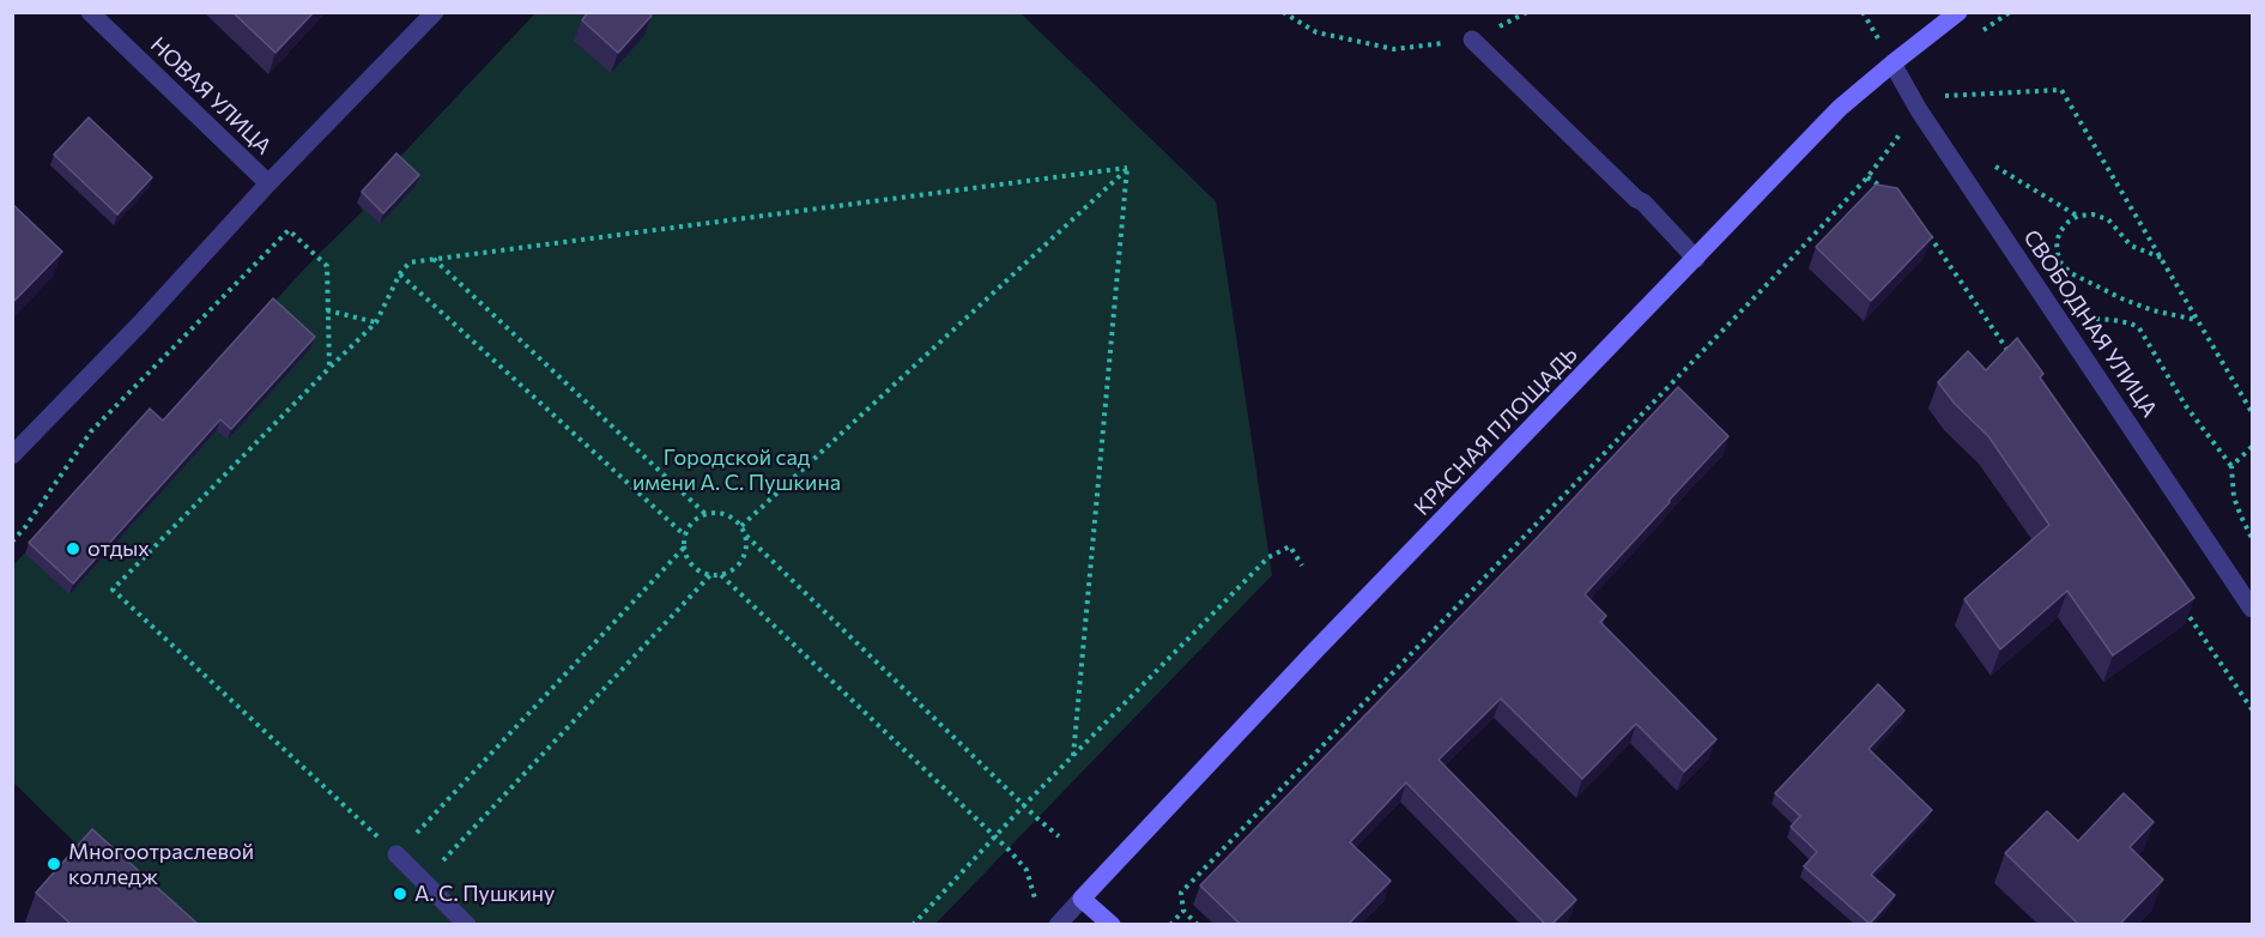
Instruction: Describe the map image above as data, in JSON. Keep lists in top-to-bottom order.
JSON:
{
  "streets": {
    "main road": ["КРАСНАЯ ПЛОЩАДЬ"],
    "street": ["НОВАЯ УЛИЦА", "СВОБОДНАЯ УЛИЦА"]
  },
  "crossings": [
    ["СВОБОДНАЯ УЛИЦА", "КРАСНАЯ ПЛОЩАДЬ"]
  ],
  "parks": ["Городской сад имени А. С. Пушкина"],
  "places": ["отдых", "Многоотраслевой колледж", "А. С. Пушкину"]
}
